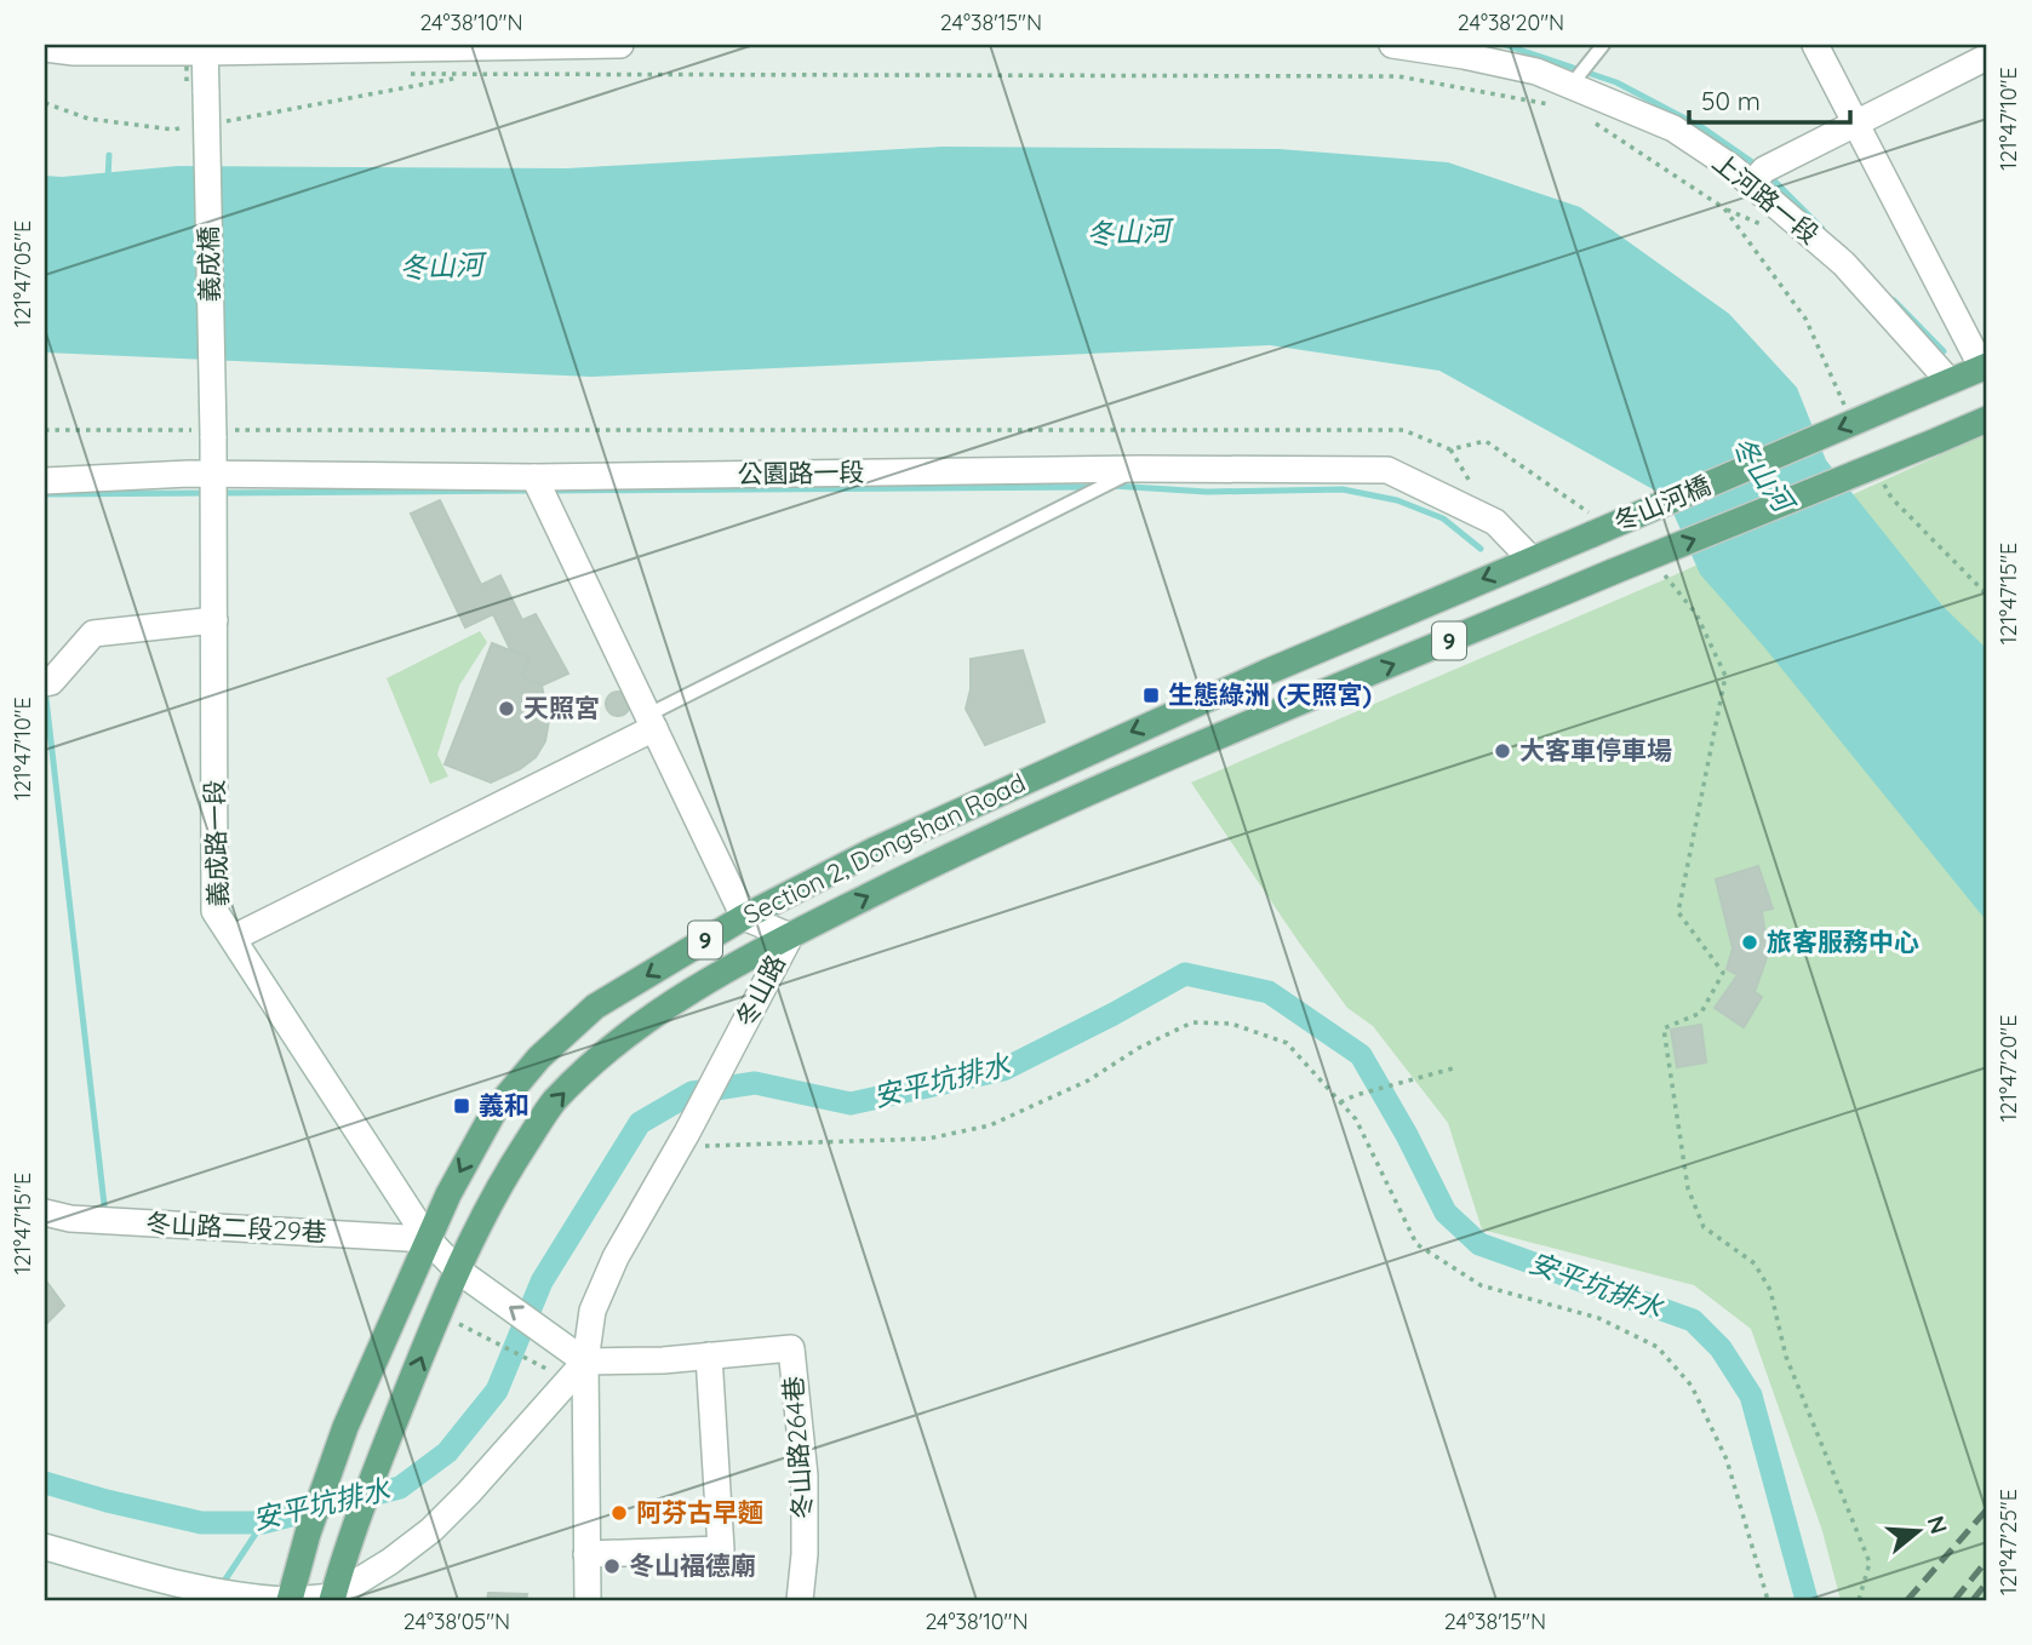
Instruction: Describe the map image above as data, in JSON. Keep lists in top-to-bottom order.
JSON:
{
  "streets": {
    "main road": ["冬山河橋", "9", "Section 2, Dongshan Road"],
    "street": [
      "上河路一段",
      "義成橋",
      "公園路一段",
      "義成路一段",
      "冬山路",
      "冬山路二段29巷",
      "冬山路264巷"
    ]
  },
  "crossings": [
    ["上河路一段", "冬山河橋"],
    ["上河路一段", "9"],
    ["義成橋", "義成路一段"],
    ["公園路一段", "義成路一段"],
    ["公園路一段", "Section 2, Dongshan Road"],
    ["冬山河橋", "9"],
    ["冬山河橋", "Section 2, Dongshan Road"],
    ["義成路一段", "Section 2, Dongshan Road"],
    ["義成路一段", "冬山路二段29巷"],
    ["Section 2, Dongshan Road", "冬山路"],
    ["Section 2, Dongshan Road", "冬山路二段29巷"],
    ["冬山路", "冬山路264巷"]
  ],
  "water": ["冬山河", "安平坑排水"],
  "places": {
    "transit": ["生態綠洲 (天照宮)", "義和"],
    "other": [
      "天照宮",
      "大客車停車場",
      "旅客服務中心",
      "阿芬古早麵",
      "冬山福德廟"
    ]
  },
  "scale_bar": "50 m",
  "north": "right",
  "coordinates": [
    "24°38'10\"N",
    "24°38'15\"N",
    "24°38'20\"N",
    "121°47'10\"E",
    "121°47'05\"E",
    "121°47'15\"E",
    "121°47'20\"E",
    "121°47'25\"E",
    "24°38'05\"N"
  ]
}
